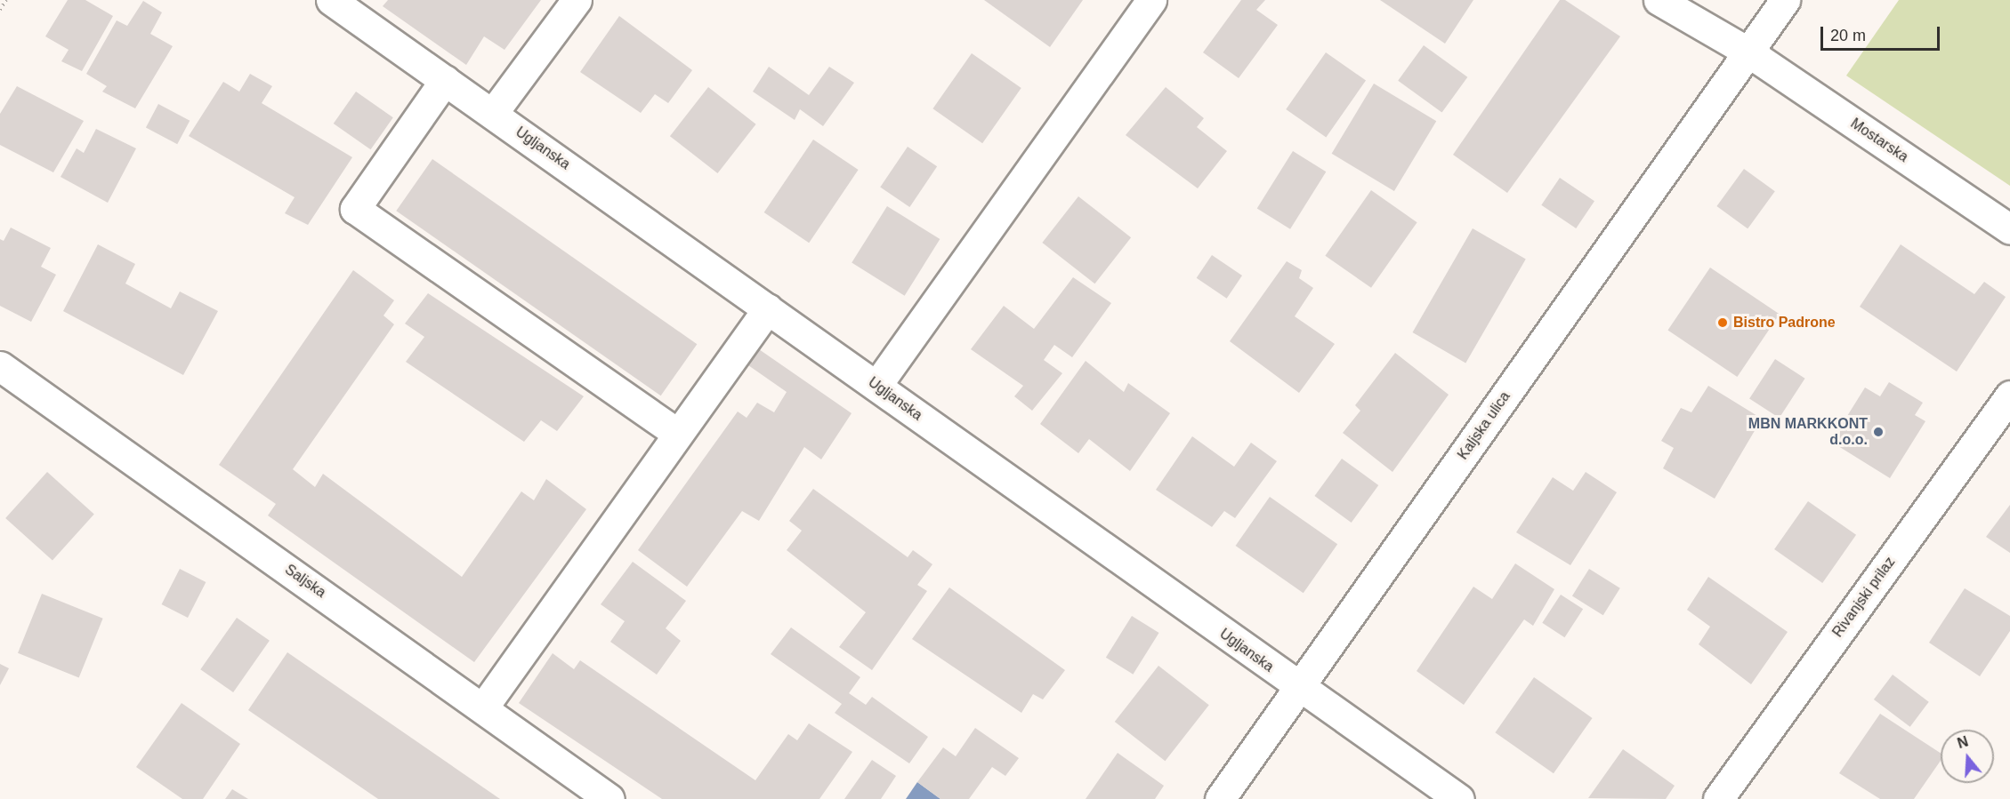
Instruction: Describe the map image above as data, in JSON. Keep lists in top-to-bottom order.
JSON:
{
  "streets": {
    "street": [
      "Mostarska",
      "Ugljanska",
      "Kaljska ulica",
      "Saljska",
      "Rivanjski prilaz"
    ]
  },
  "crossings": [
    ["Mostarska", "Kaljska ulica"],
    ["Ugljanska", "Kaljska ulica"]
  ],
  "places": ["Bistro Padrone", "MBN MARKKONT d.o.o."],
  "scale_bar": "20 m",
  "north": "top"
}
